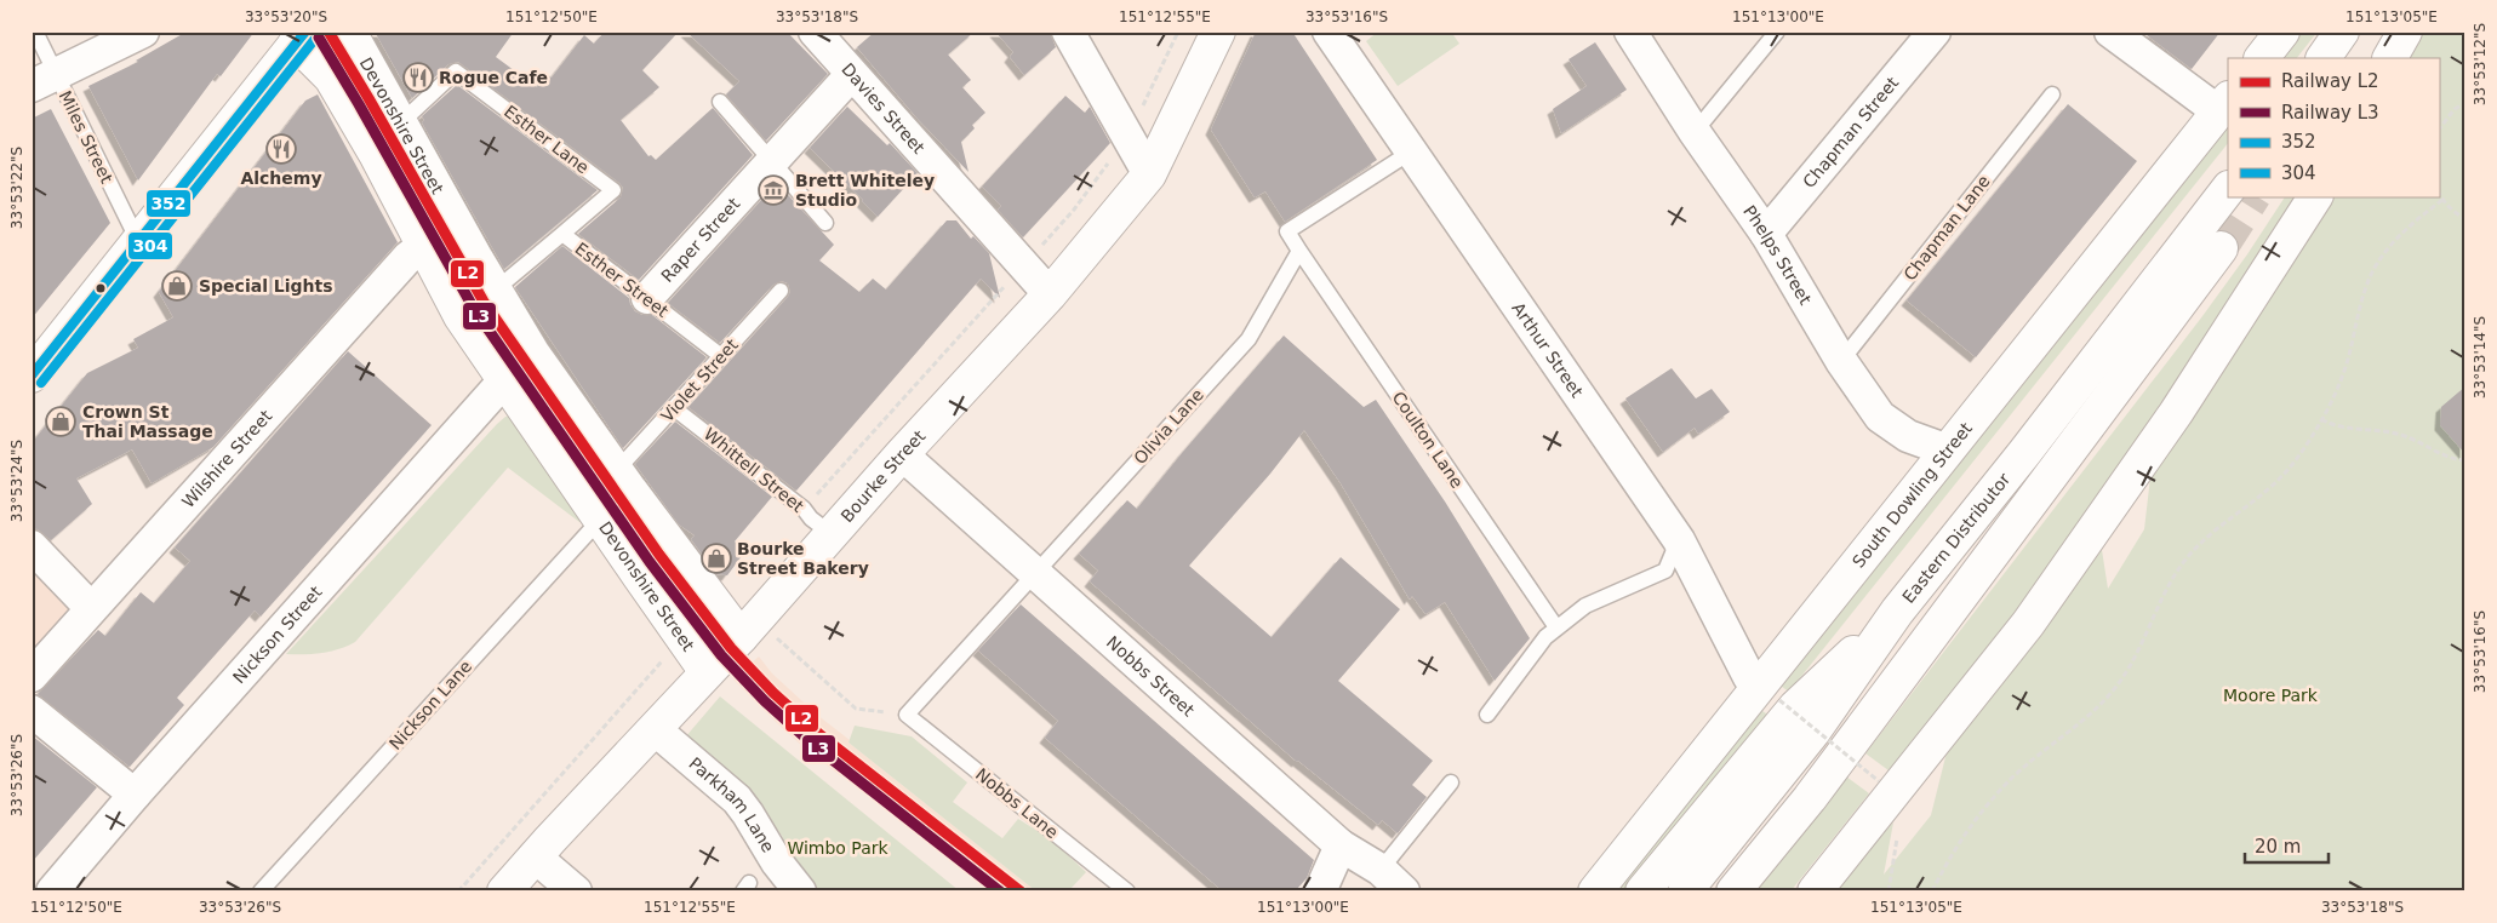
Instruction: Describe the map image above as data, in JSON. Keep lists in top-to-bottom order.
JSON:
{
  "streets": {
    "main road": [
      "Devonshire Street",
      "Bourke Street",
      "South Dowling Street",
      "Eastern Distributor"
    ],
    "street": [
      "Davies Street",
      "Chapman Street",
      "Raper Street",
      "Phelps Street",
      "Arthur Street",
      "Wilshire Street",
      "Nickson Street",
      "Nobbs Street",
      "Parkham Lane"
    ],
    "lane": [
      "Miles Street",
      "Esther Lane",
      "Chapman Lane",
      "Esther Street",
      "Violet Street",
      "Olivia Lane",
      "Coulton Lane",
      "Whittell Street",
      "Nickson Lane",
      "Nobbs Lane"
    ]
  },
  "crossings": [
    ["Davies Street", "Raper Street"],
    ["Davies Street", "Bourke Street"],
    ["Devonshire Street", "Esther Lane"],
    ["Devonshire Street", "Esther Street"],
    ["Devonshire Street", "Violet Street"],
    ["Devonshire Street", "Wilshire Street"],
    ["Devonshire Street", "Bourke Street"],
    ["Devonshire Street", "Nickson Street"],
    ["Devonshire Street", "Nickson Lane"],
    ["Chapman Street", "Phelps Street"],
    ["Esther Lane", "Esther Street"],
    ["Chapman Lane", "Phelps Street"],
    ["Raper Street", "Esther Street"],
    ["Phelps Street", "South Dowling Street"],
    ["Esther Street", "Violet Street"],
    ["Violet Street", "Whittell Street"],
    ["Olivia Lane", "Coulton Lane"],
    ["Olivia Lane", "Nobbs Street"],
    ["Olivia Lane", "Nobbs Lane"],
    ["Whittell Street", "Bourke Street"],
    ["Bourke Street", "Nobbs Street"],
    ["Bourke Street", "Parkham Lane"]
  ],
  "parks": ["Moore Park", "Wimbo Park"],
  "places": {
    "restaurant": ["Rogue Cafe", "Alchemy"],
    "museum": ["Brett Whiteley Studio"],
    "shop": ["Special Lights", "Crown St Thai Massage", "Bourke Street Bakery"]
  },
  "lines": [
    "rail line L2",
    "transit line 352",
    "rail line L3",
    "transit line 304"
  ],
  "legend": [
    "Railway L2",
    "Railway L3",
    "352",
    "304"
  ],
  "scale_bar": "20 m",
  "coordinates": [
    "33°53'20\"S",
    "151°12'50\"E",
    "33°53'18\"S",
    "151°12'55\"E",
    "33°53'16\"S",
    "151°13'00\"E",
    "151°13'05\"E",
    "33°53'12\"S",
    "33°53'22\"S",
    "33°53'14\"S",
    "33°53'24\"S",
    "33°53'26\"S"
  ]
}
